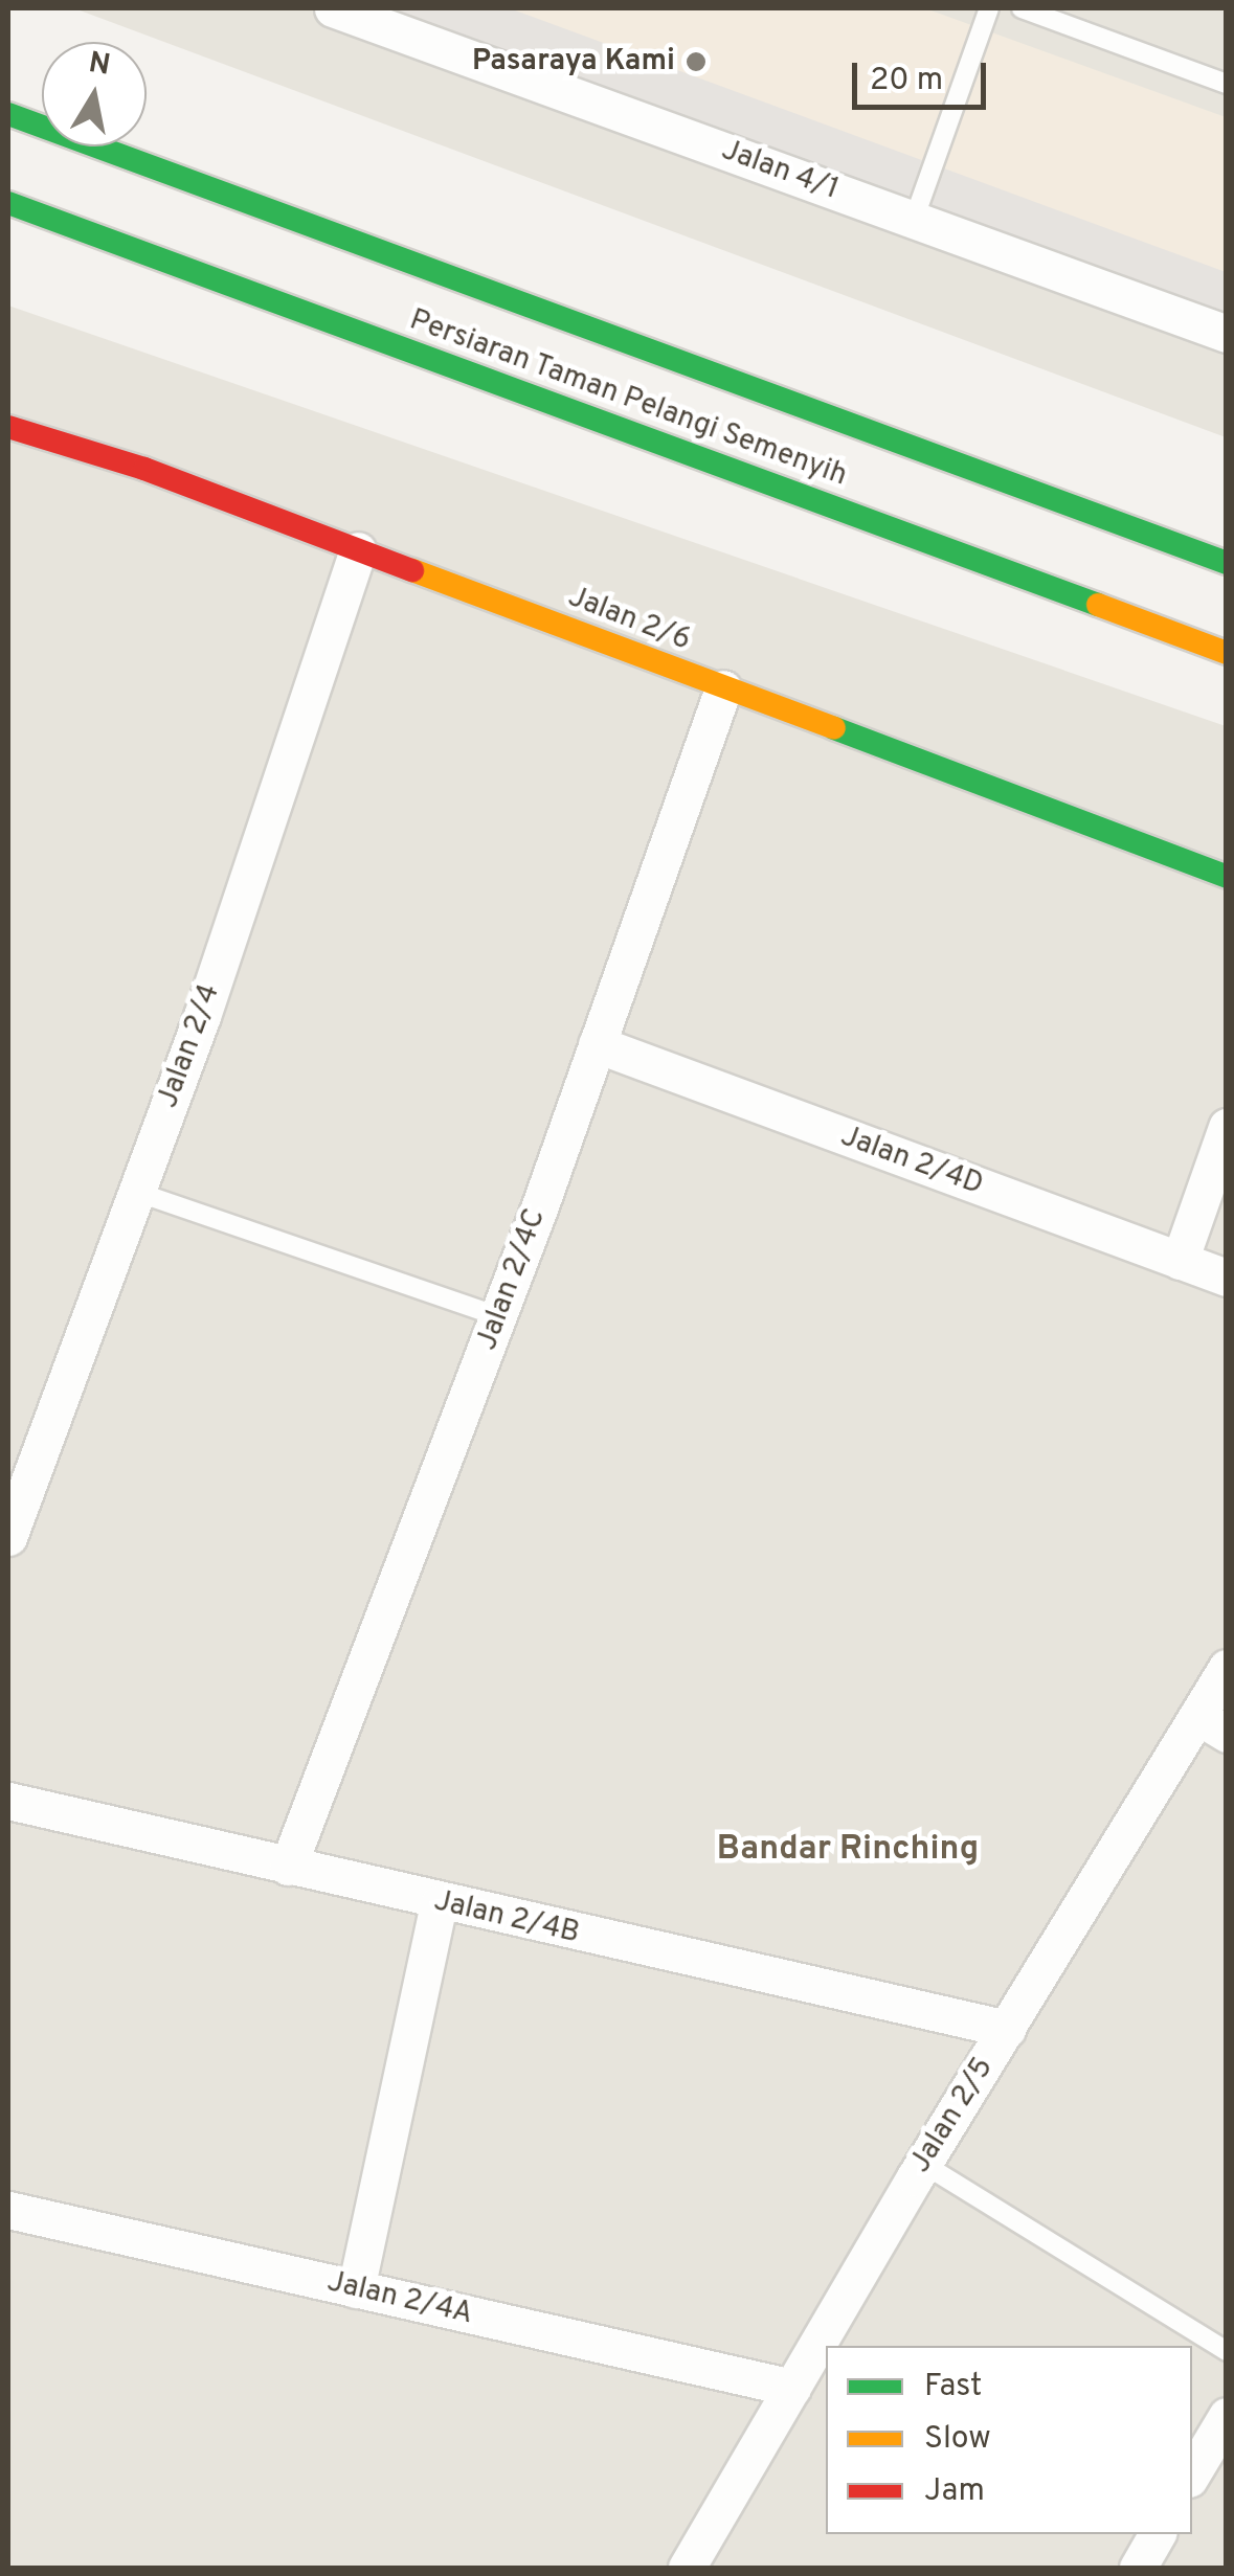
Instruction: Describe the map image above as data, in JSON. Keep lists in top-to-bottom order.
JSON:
{
  "streets": {
    "street": [
      "Jalan 4/1",
      "Persiaran Taman Pelangi Semenyih",
      "Jalan 2/6",
      "Jalan 2/4",
      "Jalan 2/4D",
      "Jalan 2/4C",
      "Jalan 2/4B",
      "Jalan 2/5",
      "Jalan 2/4A"
    ]
  },
  "crossings": [
    ["Jalan 2/6", "Jalan 2/4"],
    ["Jalan 2/6", "Jalan 2/4C"],
    ["Jalan 2/4D", "Jalan 2/4C"],
    ["Jalan 2/4C", "Jalan 2/4B"],
    ["Jalan 2/4B", "Jalan 2/5"],
    ["Jalan 2/5", "Jalan 2/4A"]
  ],
  "districts": ["Bandar Rinching"],
  "places": ["Pasaraya Kami"],
  "legend": ["Fast", "Slow", "Jam"],
  "scale_bar": "20 m",
  "north": "top"
}
